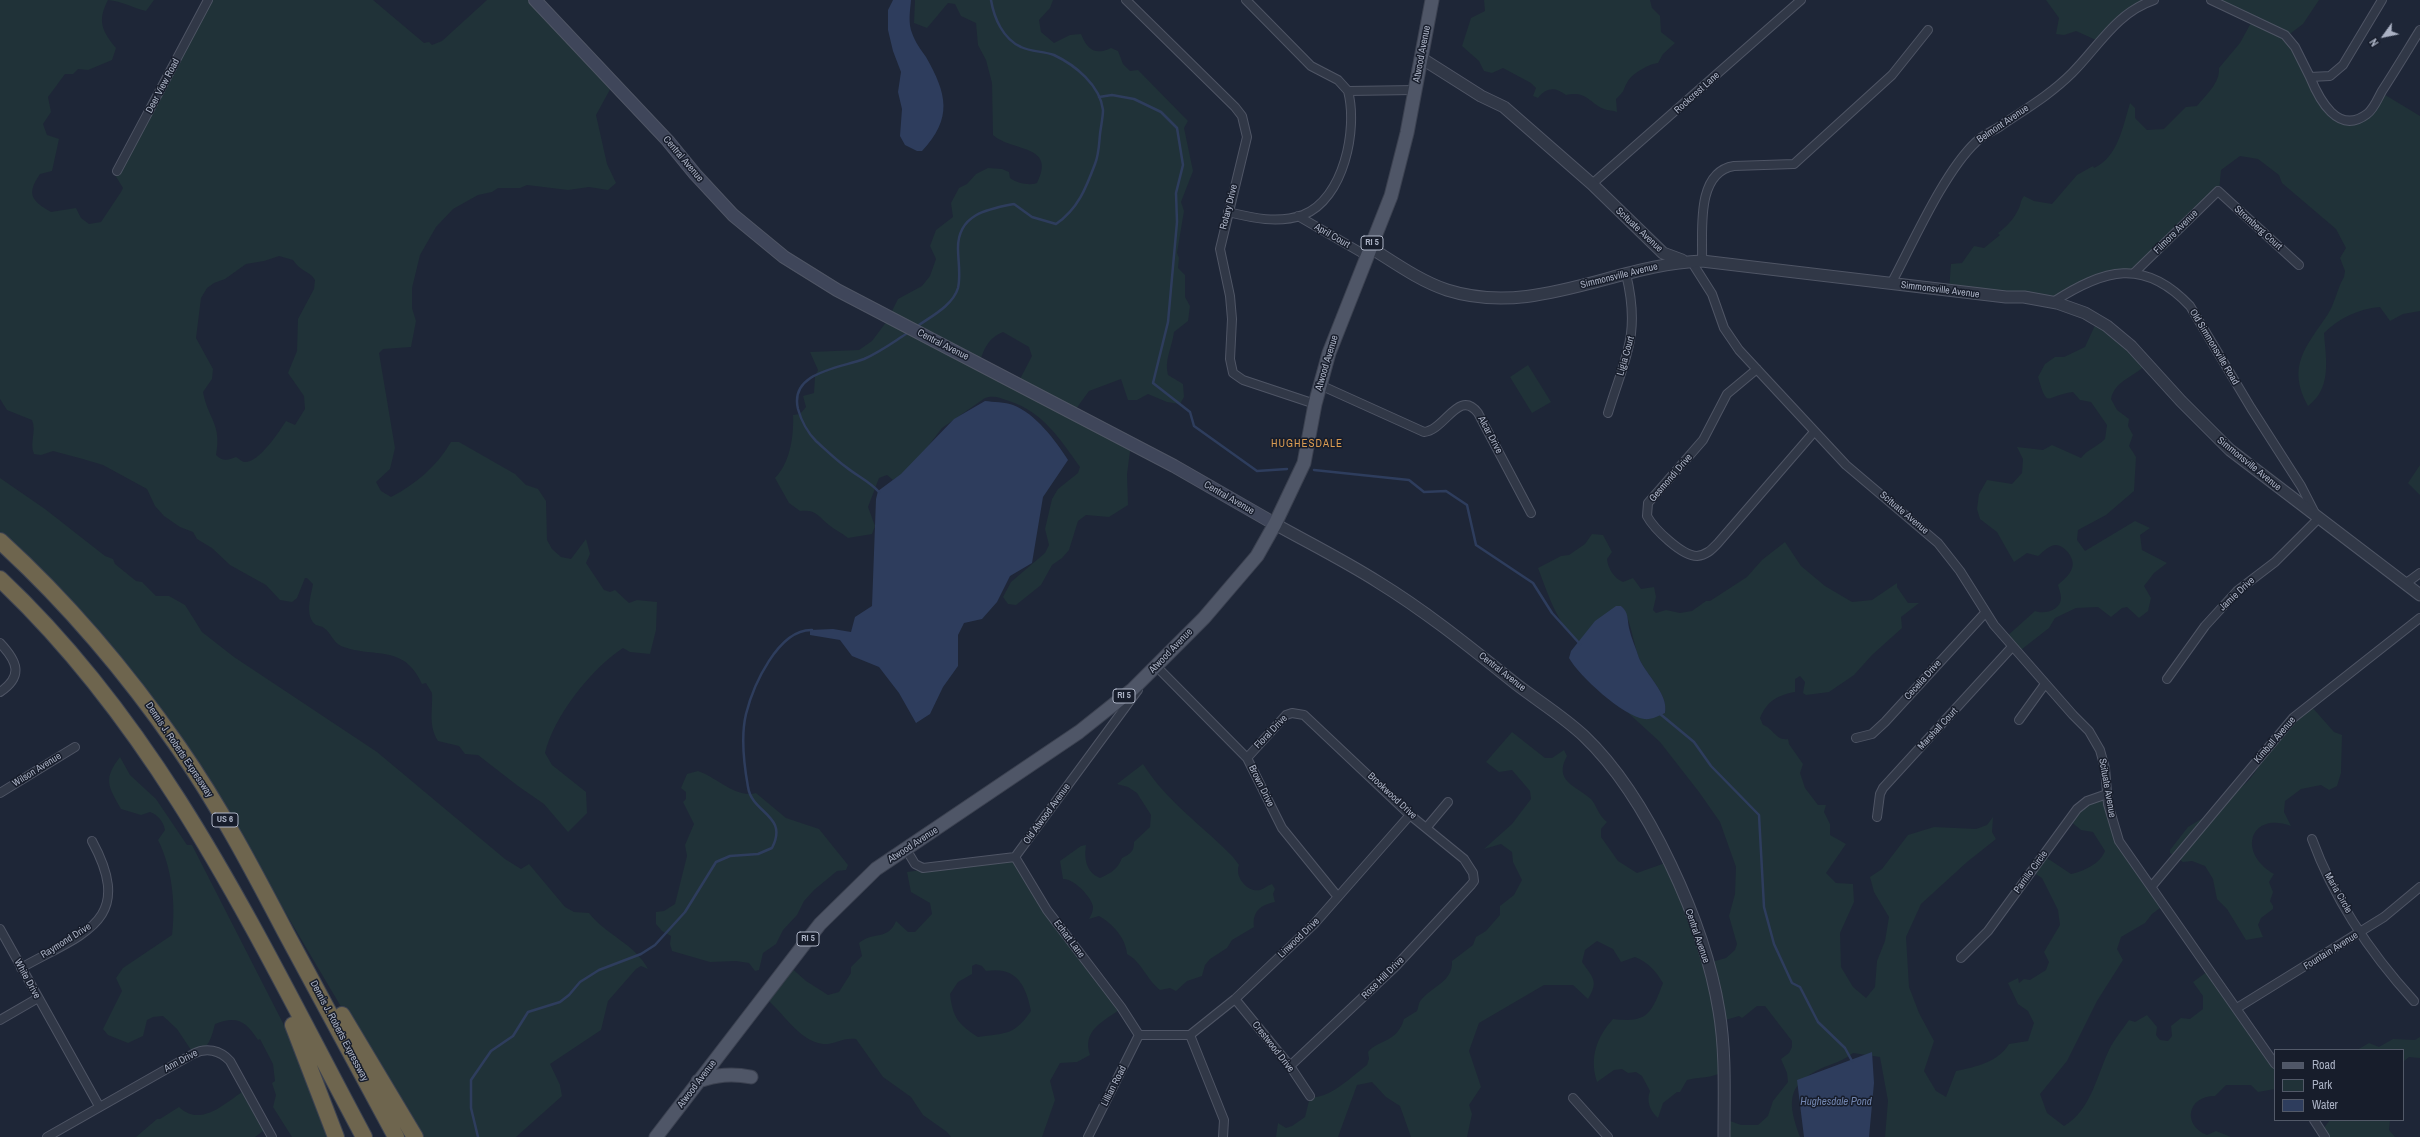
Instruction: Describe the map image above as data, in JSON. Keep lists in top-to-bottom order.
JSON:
{
  "streets": {
    "highway": ["Dennis J. Roberts Expressway", "US 6"],
    "main road": ["Atwood Avenue", "Central Avenue", "RI 5"],
    "street": [
      "Deer View Road",
      "Rockcrest Lane",
      "Belmont Avenue",
      "Rotary Drive",
      "Stromberg Court",
      "Scituate Avenue",
      "Filmore Avenue",
      "April Court",
      "Simmonsville Avenue",
      "Old Simmonsville Road",
      "Ligia Court",
      "Alcar Drive",
      "Gesmondi Drive",
      "Jamie Drive",
      "Cecelia Drive",
      "Marshall Court",
      "Floral Drive",
      "Kimball Avenue",
      "Wilson Avenue",
      "Brown Drive",
      "Brookwood Drive",
      "Old Atwood Avenue",
      "Parrillo Circle",
      "Maria Circle",
      "Linwood Drive",
      "Echart Lane",
      "Raymond Drive",
      "Fountain Avenue",
      "Rose Hill Drive",
      "White Drive",
      "Crestwood Drive",
      "Ann Drive",
      "Lillian Road"
    ]
  },
  "crossings": [
    ["Atwood Avenue", "Central Avenue"],
    ["Atwood Avenue", "Rotary Drive"],
    ["Atwood Avenue", "Scituate Avenue"],
    ["Atwood Avenue", "April Court"],
    ["Atwood Avenue", "Simmonsville Avenue"],
    ["Atwood Avenue", "Alcar Drive"],
    ["Atwood Avenue", "Brown Drive"],
    ["Atwood Avenue", "Old Atwood Avenue"],
    ["Rockcrest Lane", "Scituate Avenue"],
    ["Belmont Avenue", "Simmonsville Avenue"],
    ["Stromberg Court", "Filmore Avenue"],
    ["Scituate Avenue", "Simmonsville Avenue"],
    ["Scituate Avenue", "Gesmondi Drive"],
    ["Scituate Avenue", "Cecelia Drive"],
    ["Scituate Avenue", "Marshall Court"],
    ["Scituate Avenue", "Kimball Avenue"],
    ["Scituate Avenue", "Parrillo Circle"],
    ["Scituate Avenue", "Fountain Avenue"],
    ["Filmore Avenue", "Old Simmonsville Road"],
    ["April Court", "Simmonsville Avenue"],
    ["Simmonsville Avenue", "Old Simmonsville Road"],
    ["Simmonsville Avenue", "Ligia Court"],
    ["Simmonsville Avenue", "Jamie Drive"],
    ["Old Simmonsville Road", "Jamie Drive"],
    ["Floral Drive", "Brown Drive"],
    ["Floral Drive", "Brookwood Drive"],
    ["Brown Drive", "Old Atwood Avenue"],
    ["Brown Drive", "Linwood Drive"],
    ["Brookwood Drive", "Linwood Drive"],
    ["Brookwood Drive", "Rose Hill Drive"],
    ["Old Atwood Avenue", "Echart Lane"],
    ["Maria Circle", "Fountain Avenue"],
    ["Linwood Drive", "Crestwood Drive"],
    ["Echart Lane", "Lillian Road"],
    ["Raymond Drive", "White Drive"],
    ["Rose Hill Drive", "Crestwood Drive"],
    ["White Drive", "Ann Drive"]
  ],
  "districts": ["HUGHESDALE"],
  "water": ["Hughesdale Pond"],
  "legend": ["Road", "Park", "Water"],
  "north": "bottom left"
}
